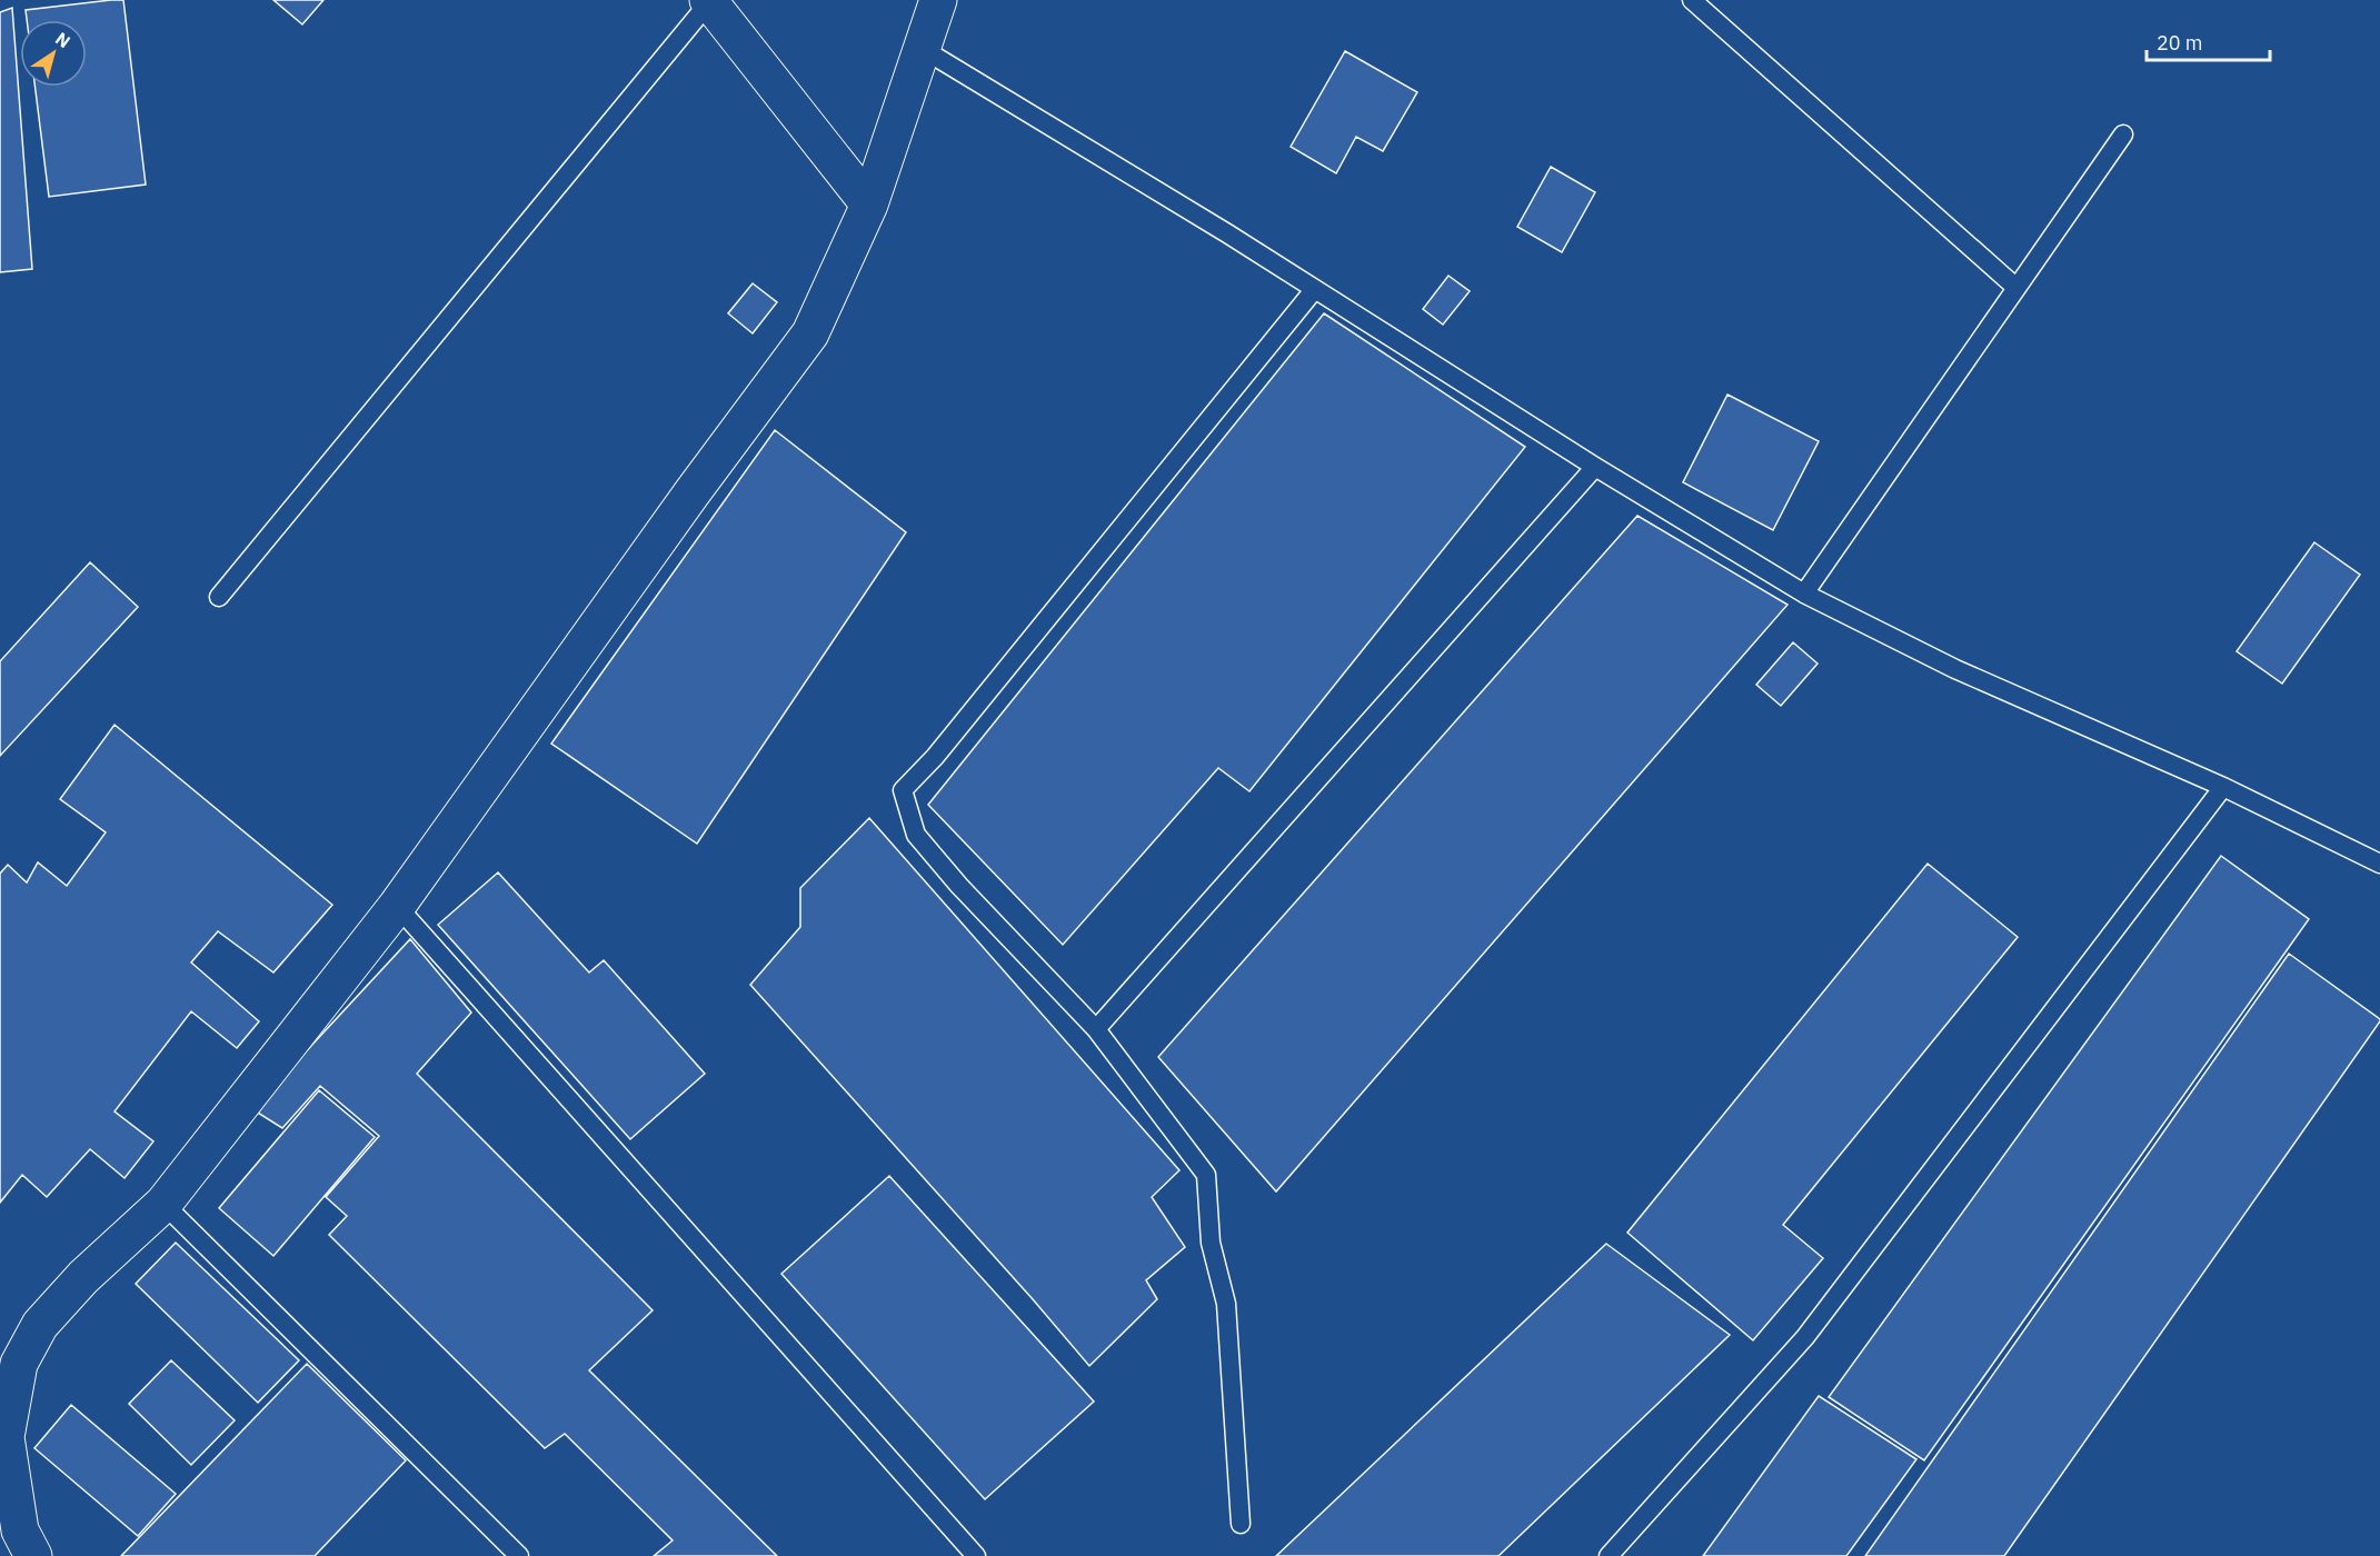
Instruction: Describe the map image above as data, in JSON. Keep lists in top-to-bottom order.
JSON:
{
  "scale_bar": "20 m",
  "north": "top right"
}
